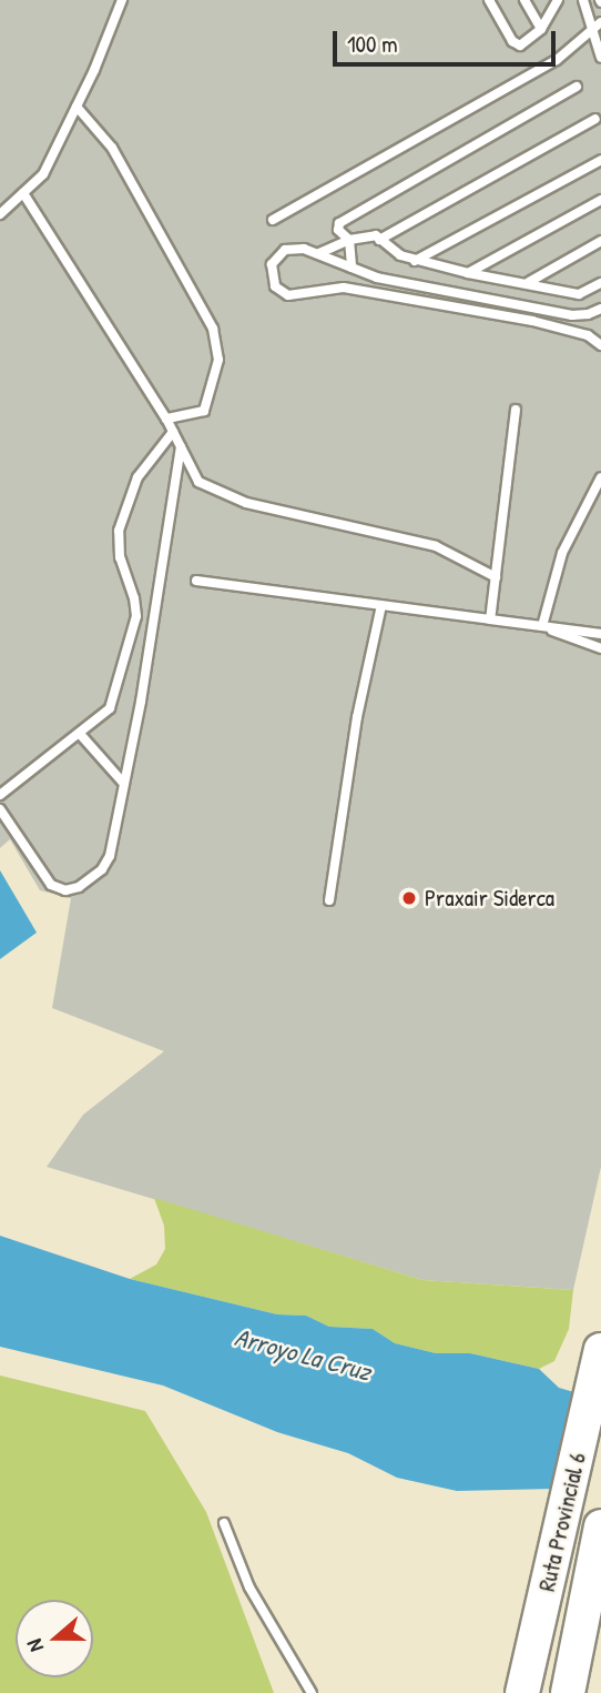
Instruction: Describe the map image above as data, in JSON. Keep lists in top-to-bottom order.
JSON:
{
  "streets": {
    "highway": ["Ruta Provincial 6"]
  },
  "water": ["Arroyo La Cruz"],
  "places": ["Praxair Siderca"],
  "scale_bar": "100 m",
  "north": "left"
}
